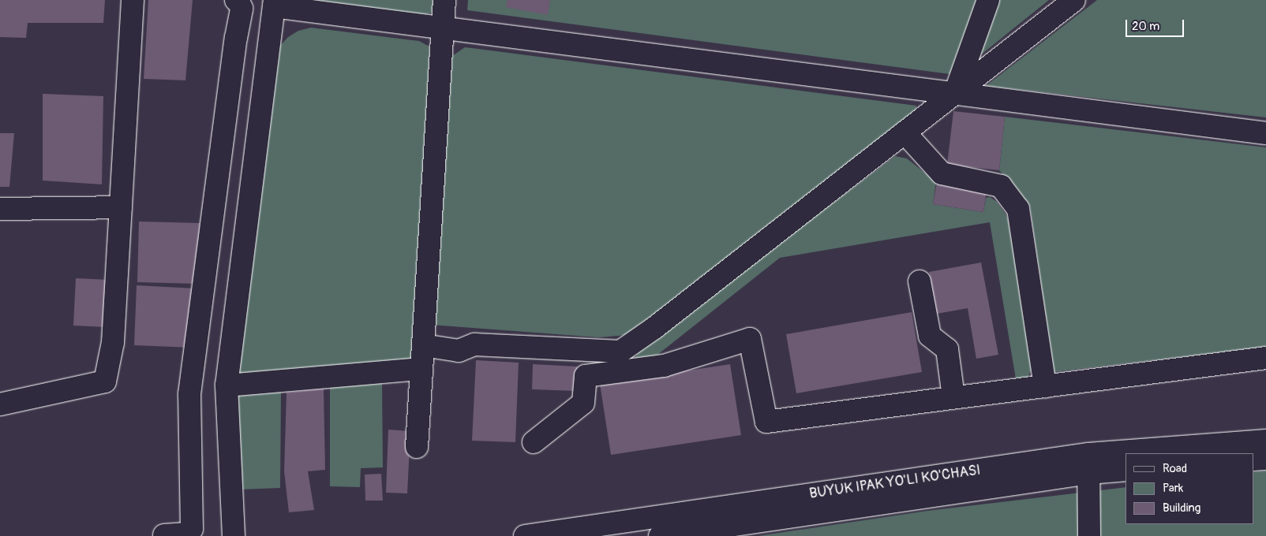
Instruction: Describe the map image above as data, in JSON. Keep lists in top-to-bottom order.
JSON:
{
  "streets": {
    "street": ["BUYUK IPAK YO'LI KO'CHASI"]
  },
  "legend": ["Road", "Park", "Building"],
  "scale_bar": "20 m"
}
